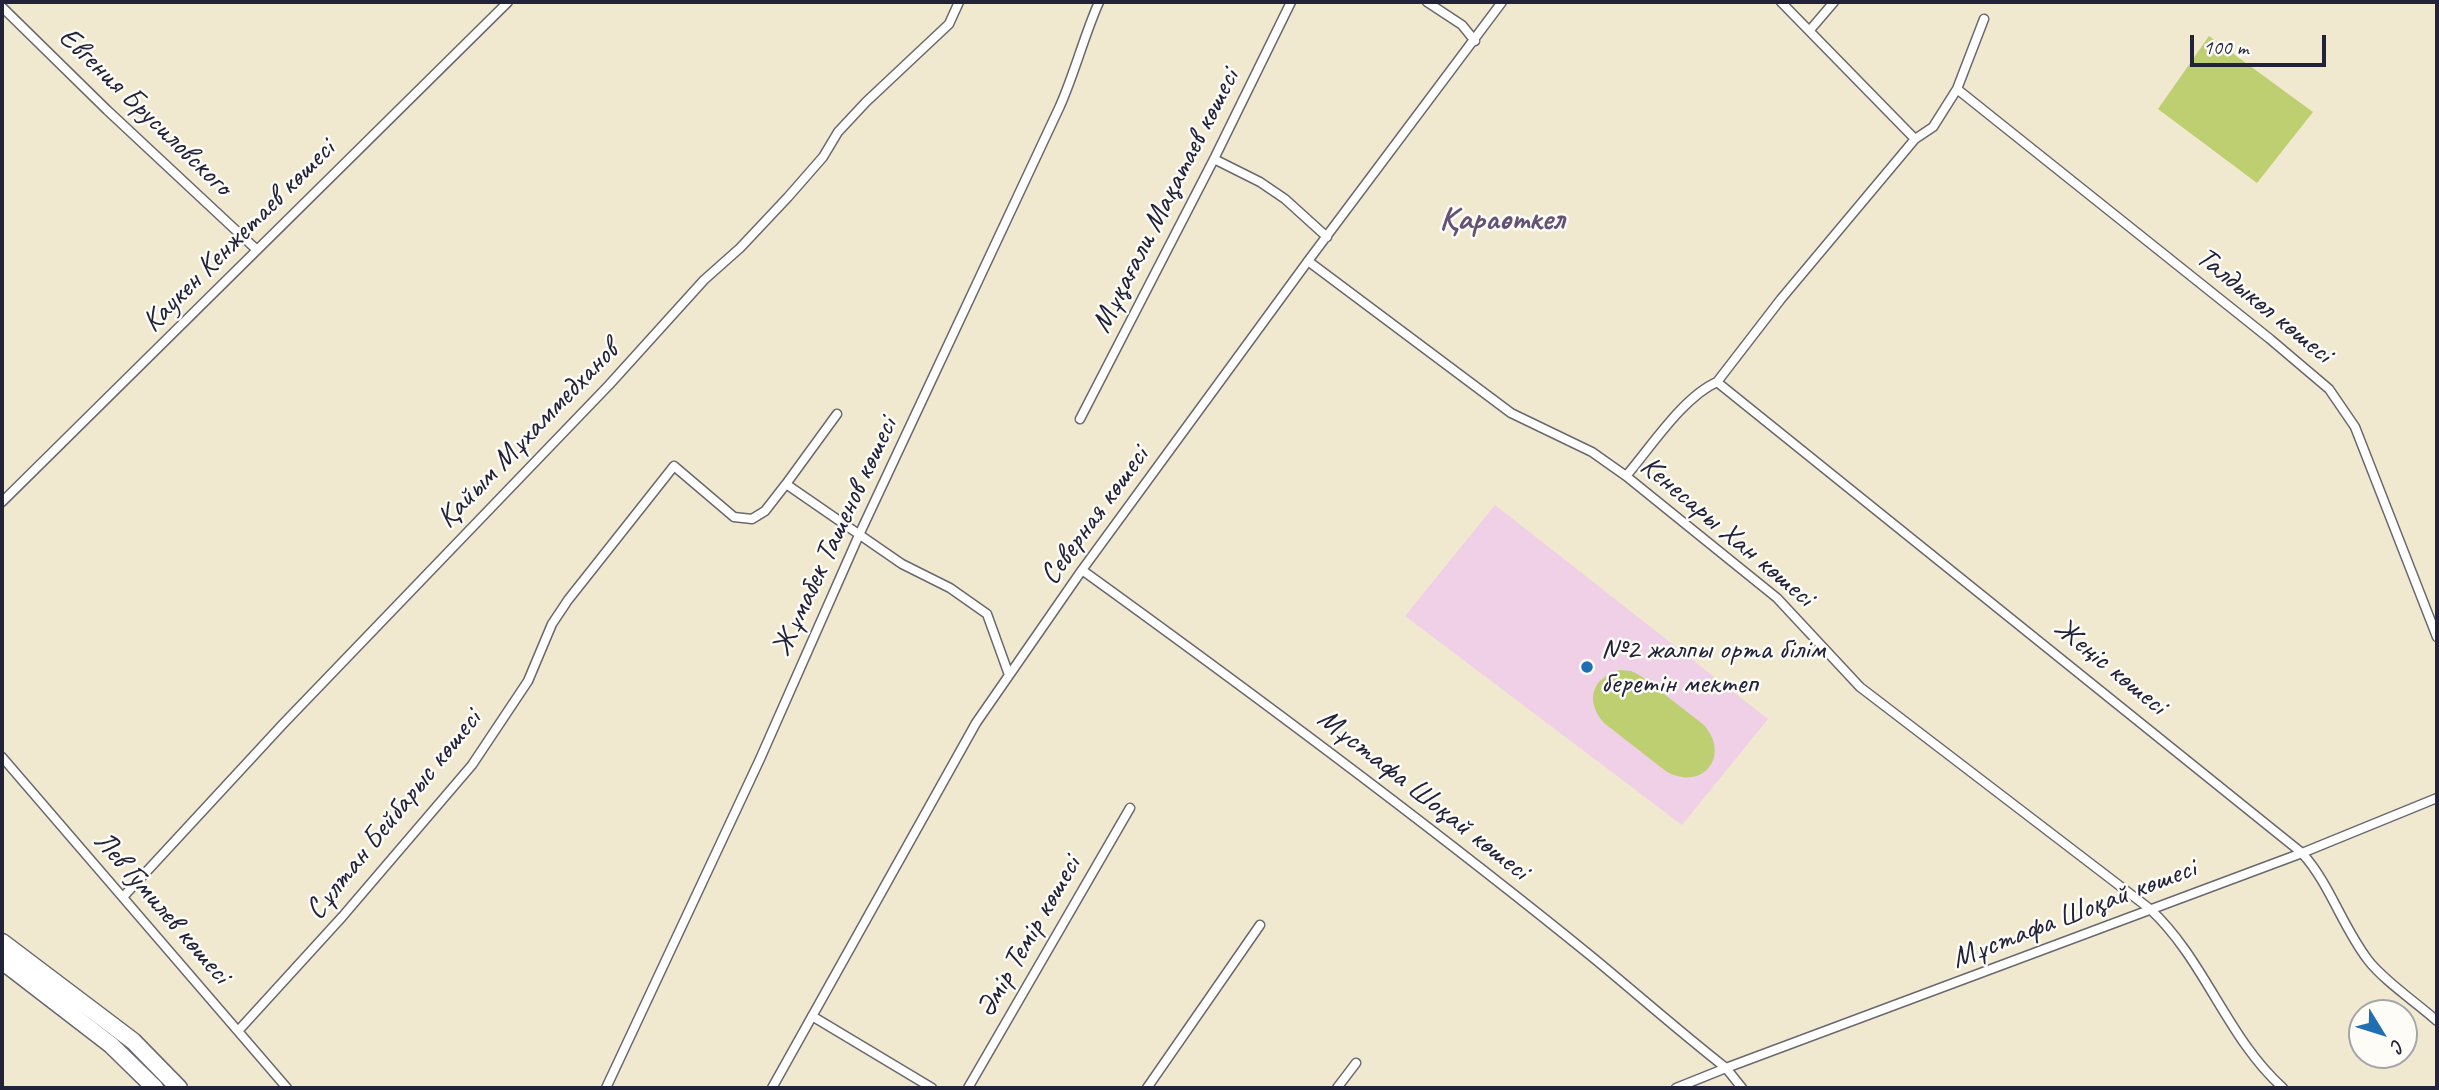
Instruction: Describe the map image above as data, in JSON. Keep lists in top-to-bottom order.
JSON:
{
  "streets": {
    "street": [
      "Евгения Брусиловского",
      "Мұқағали Мақатаев көшесі",
      "Каукен Кенжетаев көшесі",
      "Талдыкөл көшесі",
      "Қайым Мұхаммедханов",
      "Северная көшесі",
      "Кенесары Хан көшесі",
      "Жұмабек Ташенов көшесі",
      "Жеңіс көшесі",
      "Мұстафа Шоқай көшесі",
      "Сұлтан Бейбарыс көшесі",
      "Лев Гумилев көшесі",
      "Әмір Темір көшесі"
    ]
  },
  "crossings": [
    ["Евгения Брусиловского", "Каукен Кенжетаев көшесі"],
    ["Қайым Мұхаммедханов", "Лев Гумилев көшесі"],
    ["Северная көшесі", "Кенесары Хан көшесі"],
    ["Северная көшесі", "Мұстафа Шоқай көшесі"],
    ["Кенесары Хан көшесі", "Мұстафа Шоқай көшесі"],
    ["Жеңіс көшесі", "Мұстафа Шоқай көшесі"],
    ["Сұлтан Бейбарыс көшесі", "Лев Гумилев көшесі"]
  ],
  "districts": ["Қараөткел"],
  "places": ["№2 жалпы орта білім беретін мектеп"],
  "scale_bar": "100 m",
  "north": "bottom right"
}
